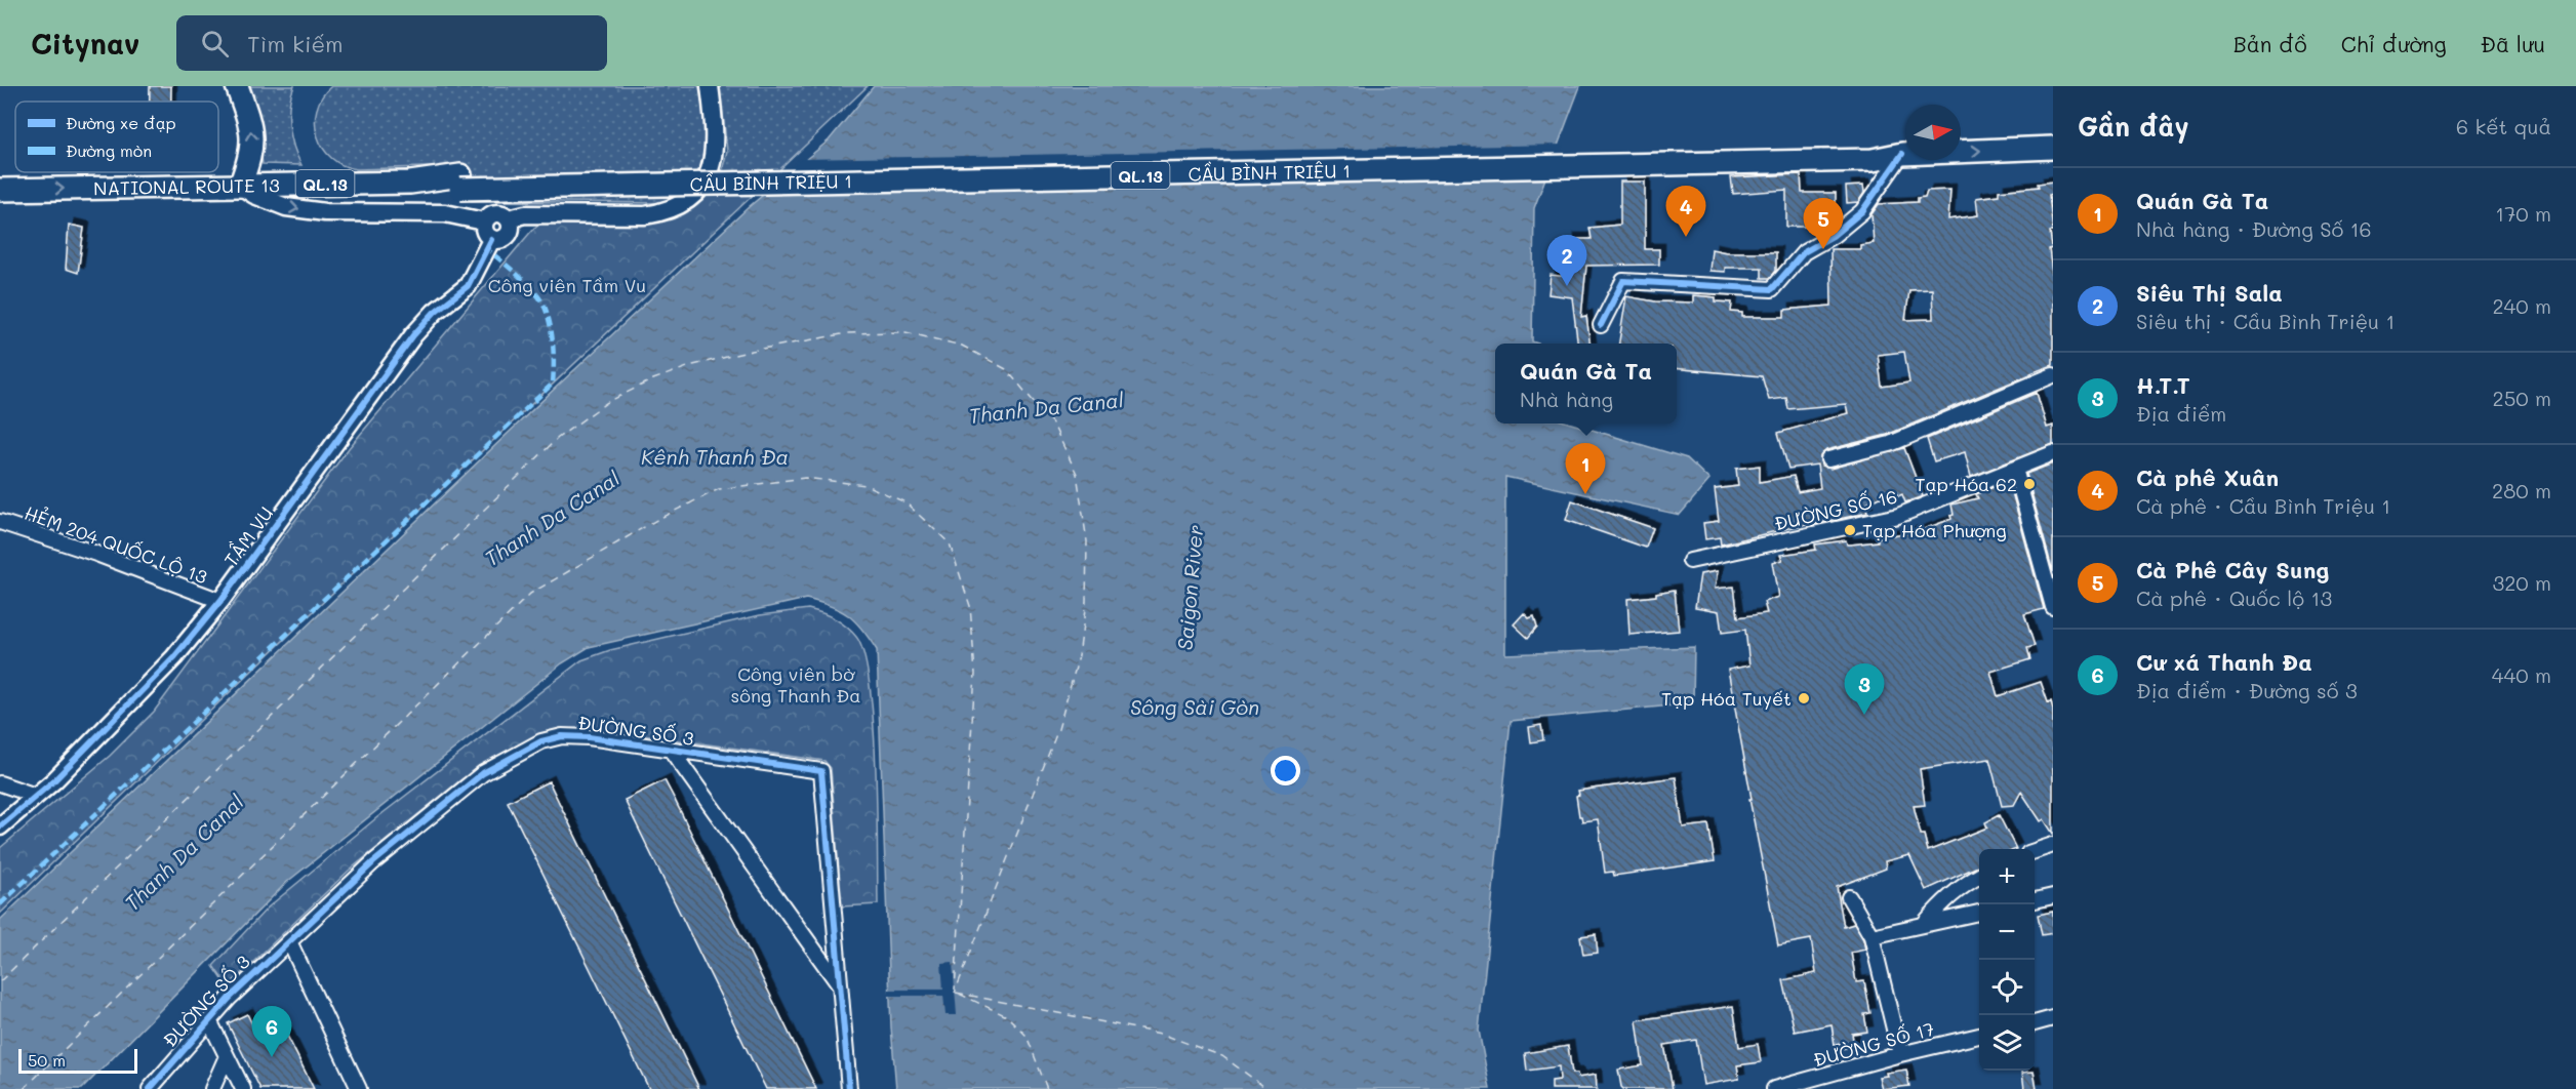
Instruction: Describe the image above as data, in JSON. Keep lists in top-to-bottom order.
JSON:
{
  "streets": {
    "main road": ["CẦU BÌNH TRIỆU 1", "QL.13", "NATIONAL ROUTE 13"],
    "street": [
      "ĐƯỜNG SỐ 16",
      "TẦM VU",
      "HẺM 204 QUỐC LỘ 13",
      "ĐƯỜNG SỐ 3",
      "ĐƯỜNG SỐ 17"
    ]
  },
  "crossings": [
    ["CẦU BÌNH TRIỆU 1", "QL.13"],
    ["CẦU BÌNH TRIỆU 1", "NATIONAL ROUTE 13"],
    ["TẦM VU", "HẺM 204 QUỐC LỘ 13"]
  ],
  "one_way": ["NATIONAL ROUTE 13"],
  "water": [
    "Thanh Da Canal",
    "Kênh Thanh Đa",
    "Saigon River",
    "Sông Sài Gòn"
  ],
  "parks": ["Công viên Tầm Vu", "Công viên bờ sông Thanh Đa"],
  "places": ["Tạp Hóa 62", "Tạp Hóa Phượng", "Tạp Hóa Tuyết"],
  "legend": ["Đường xe đạp", "Đường mòn"],
  "scale_bar": "50 m",
  "north": "right",
  "page": {
    "header": "Citynav",
    "search": "Tìm kiếm",
    "nav": ["Bản đồ", "Chỉ đường", "Đã lưu"],
    "heading": ["Gần đây", "6 kết quả"],
    "list": [
      {
        "mark": "1",
        "name": "Quán Gà Ta",
        "note": "Nhà hàng · Đường Số 16",
        "value": "170 m"
      },
      {
        "mark": "2",
        "name": "Siêu Thị Sala",
        "note": "Siêu thị · Cầu Bình Triệu 1",
        "value": "240 m"
      },
      {
        "mark": "3",
        "name": "H.T.T",
        "note": "Địa điểm",
        "value": "250 m"
      },
      {
        "mark": "4",
        "name": "Cà phê Xuân",
        "note": "Cà phê · Cầu Bình Triệu 1",
        "value": "280 m"
      },
      {
        "mark": "5",
        "name": "Cà Phê Cây Sung",
        "note": "Cà phê · Quốc lộ 13",
        "value": "320 m"
      },
      {
        "mark": "6",
        "name": "Cư xá Thanh Đa",
        "note": "Địa điểm · Đường số 3",
        "value": "440 m"
      }
    ],
    "pins": [
      "4",
      "5",
      "2",
      "1",
      "3",
      "6"
    ],
    "popup": ["Quán Gà Ta", "Nhà hàng"],
    "map_buttons": ["+", "−"],
    "scale": "50 m"
  }
}
